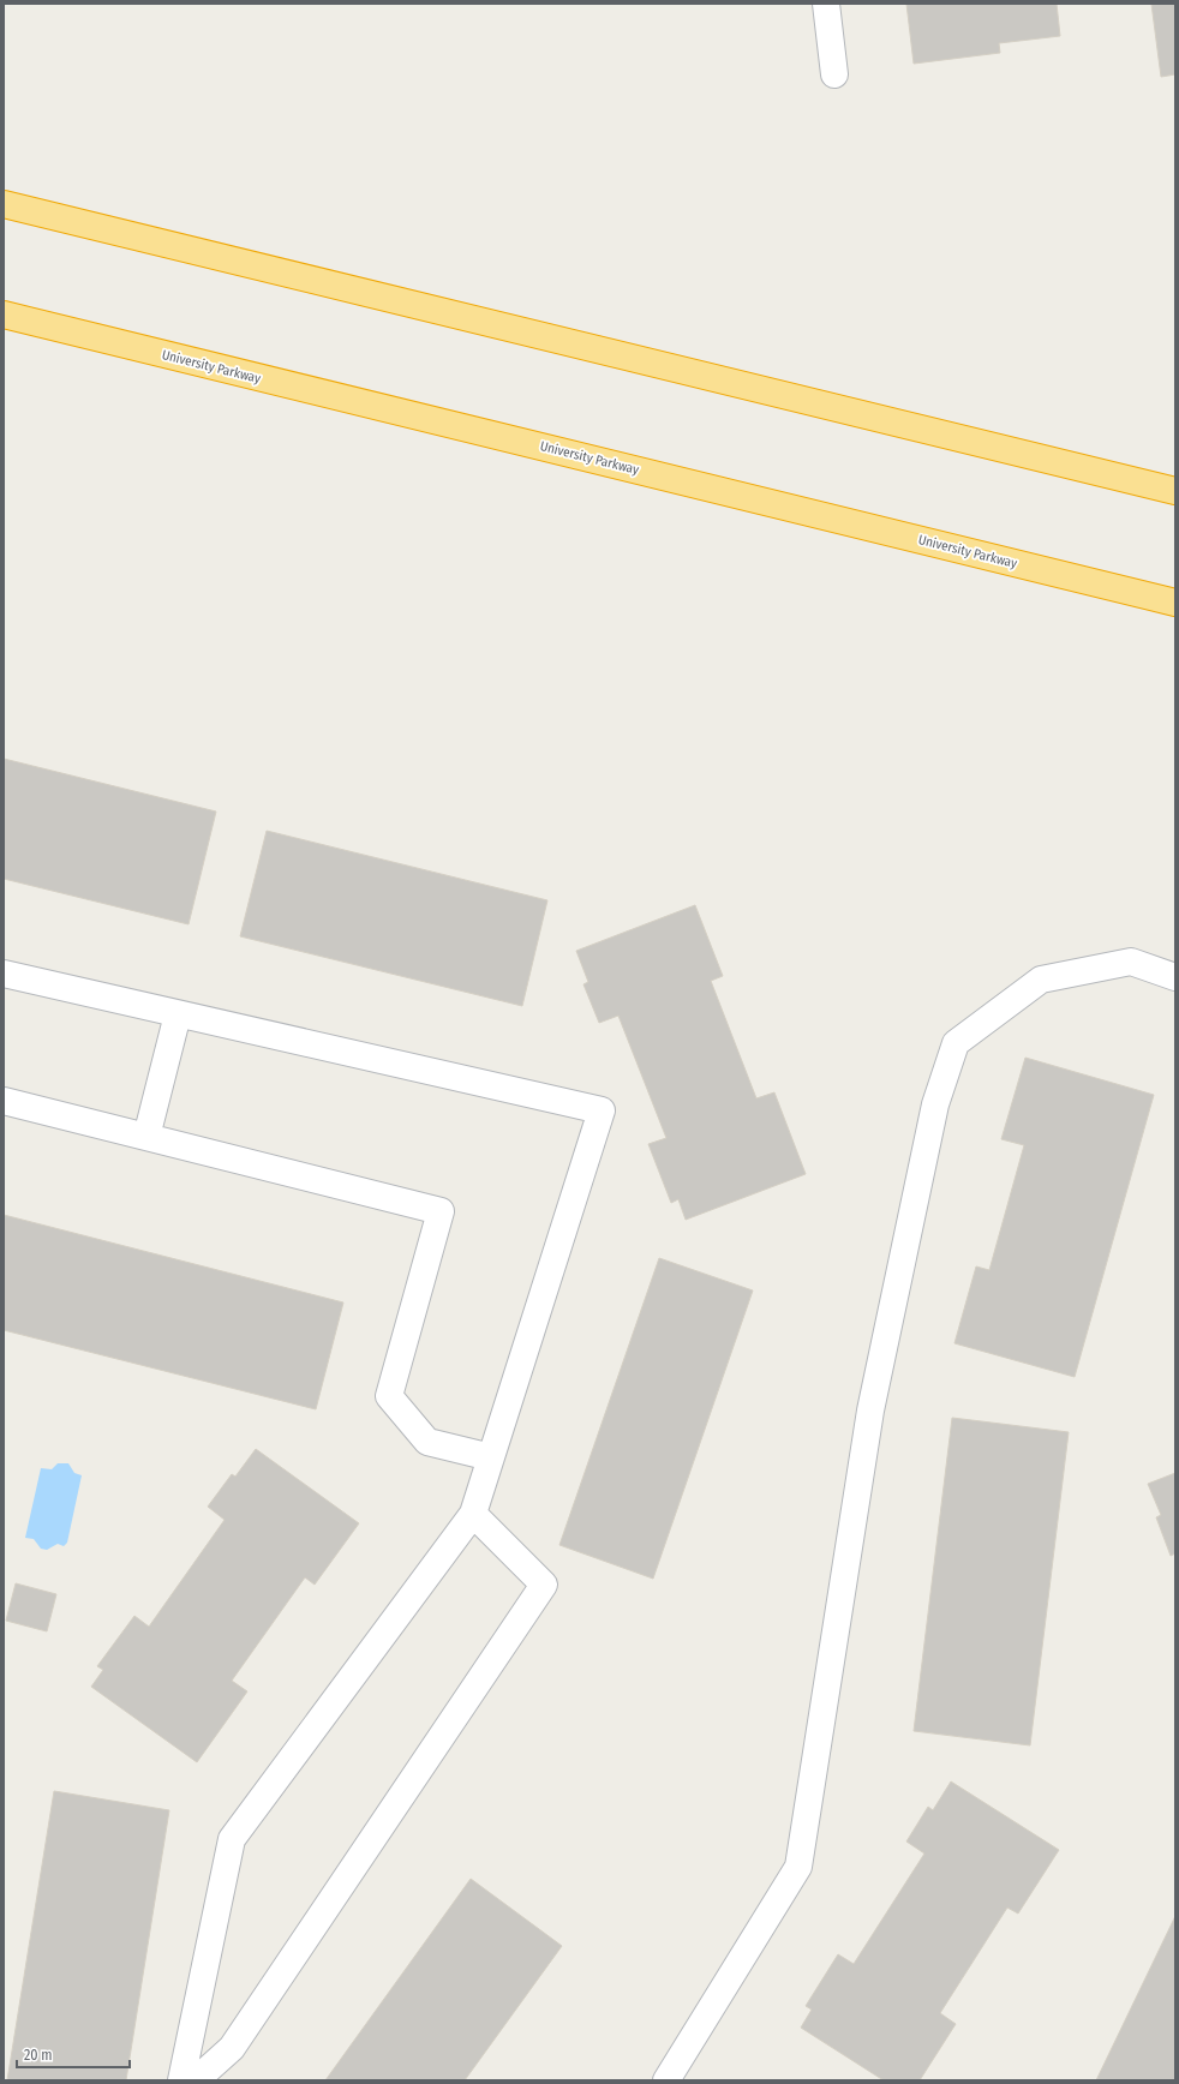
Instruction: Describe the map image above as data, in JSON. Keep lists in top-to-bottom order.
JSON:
{
  "streets": {
    "highway": ["University Parkway"]
  },
  "scale_bar": "20 m"
}
